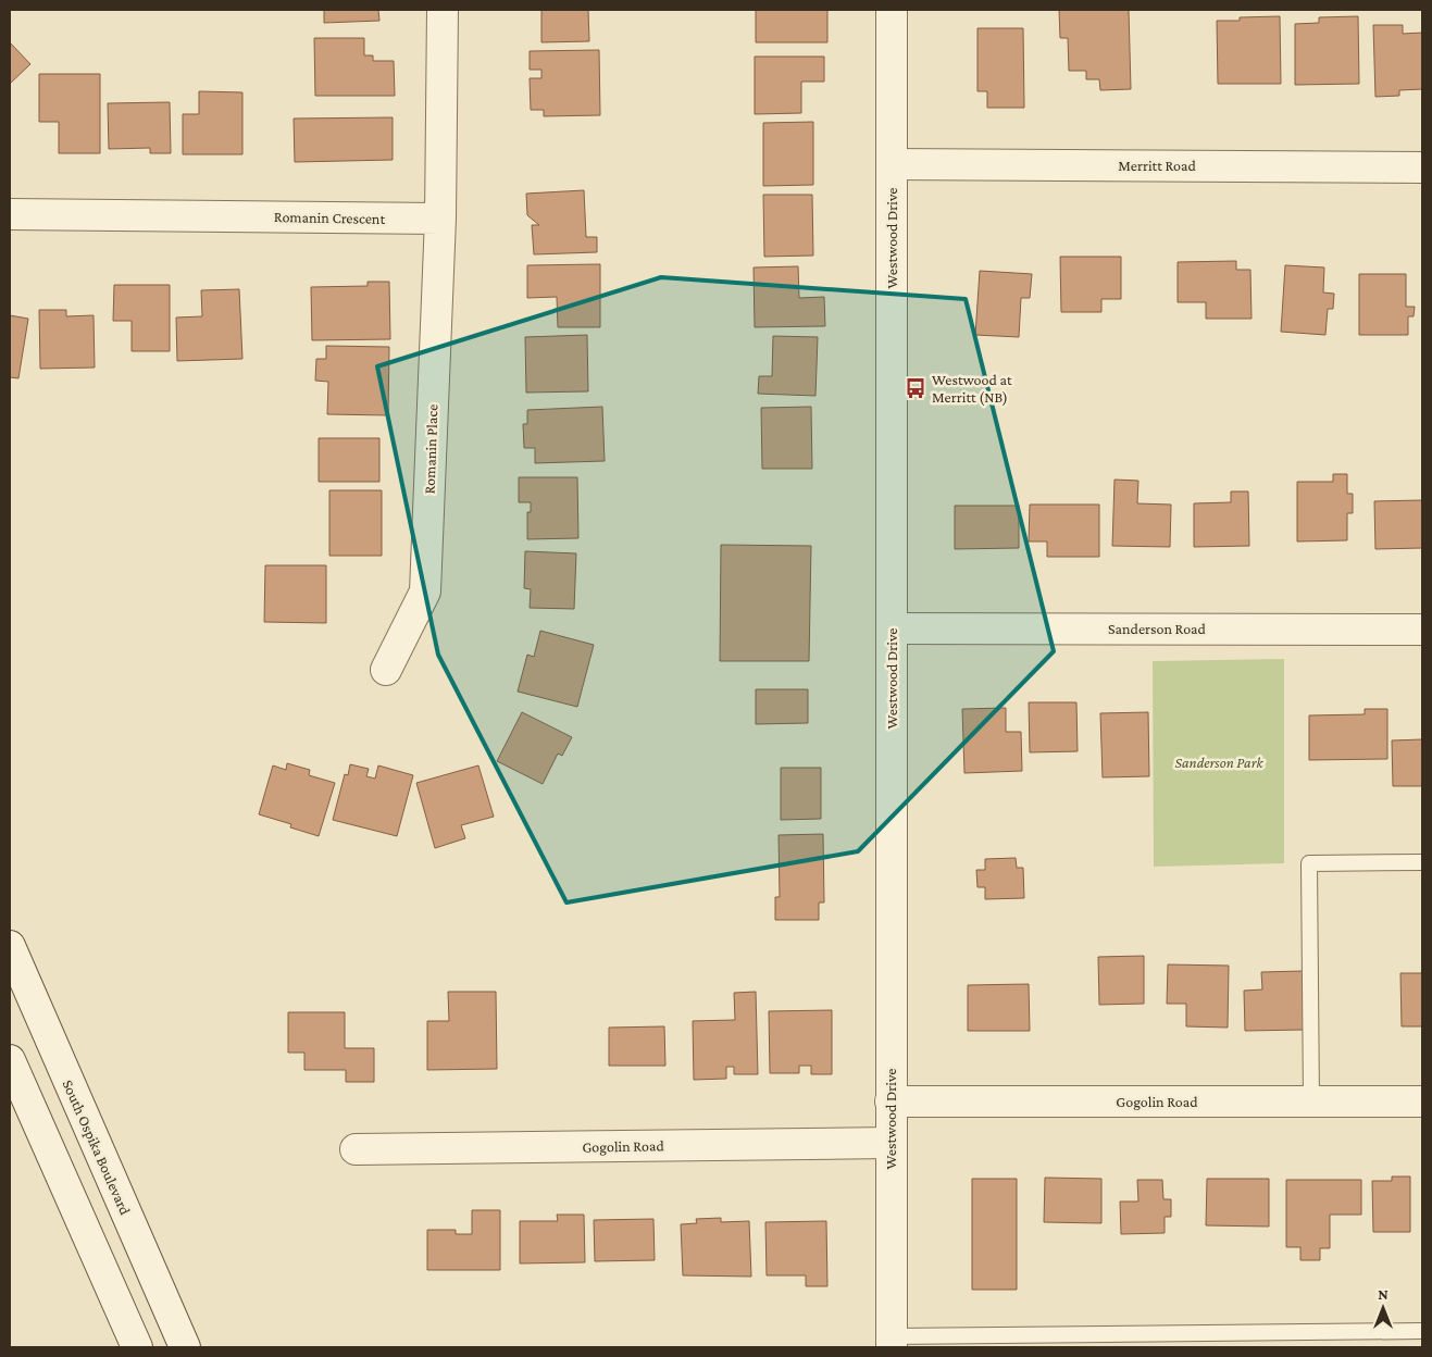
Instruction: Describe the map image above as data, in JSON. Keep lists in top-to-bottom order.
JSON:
{
  "streets": {
    "street": [
      "Merritt Road",
      "Romanin Crescent",
      "Westwood Drive",
      "Romanin Place",
      "Sanderson Road",
      "Gogolin Road",
      "South Ospika Boulevard"
    ]
  },
  "crossings": [
    ["Merritt Road", "Westwood Drive"],
    ["Romanin Crescent", "Romanin Place"],
    ["Westwood Drive", "Sanderson Road"],
    ["Westwood Drive", "Gogolin Road"]
  ],
  "parks": ["Sanderson Park"],
  "places": {
    "bus stop": ["Westwood at Merritt (NB)"]
  },
  "north": "top"
}
